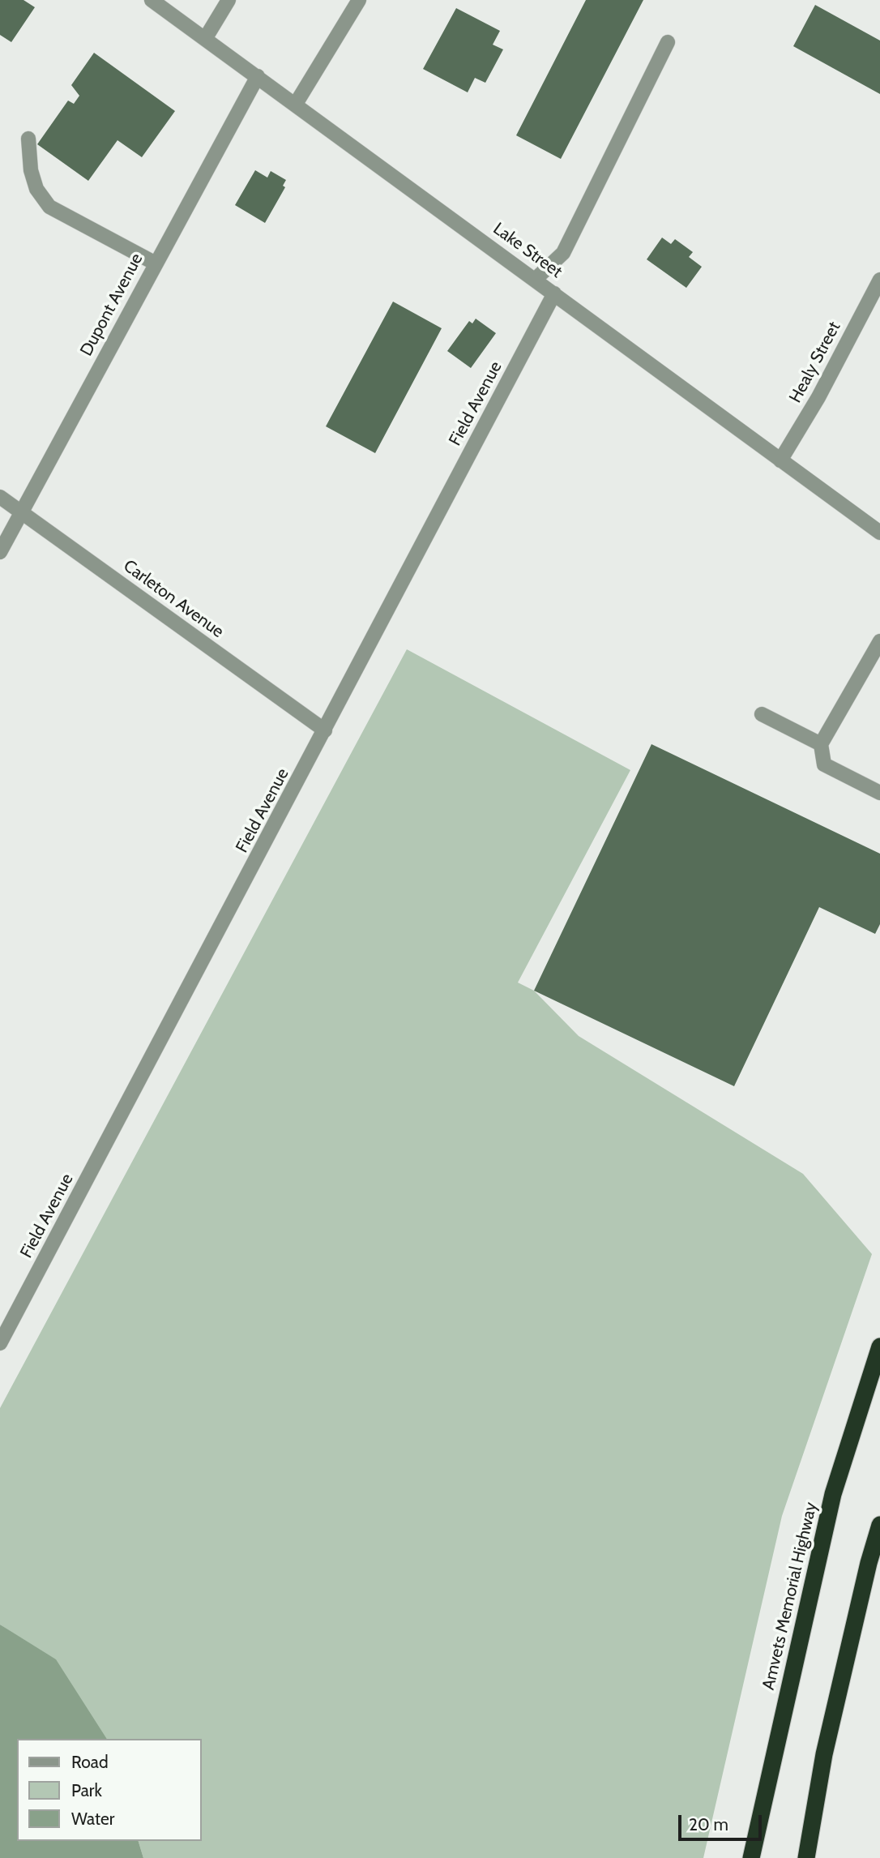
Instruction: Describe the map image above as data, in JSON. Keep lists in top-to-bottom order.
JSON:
{
  "streets": {
    "highway": ["Amvets Memorial Highway"],
    "street": [
      "Lake Street",
      "Dupont Avenue",
      "Healy Street",
      "Field Avenue",
      "Carleton Avenue"
    ]
  },
  "crossings": [
    ["Lake Street", "Dupont Avenue"],
    ["Lake Street", "Healy Street"],
    ["Lake Street", "Field Avenue"],
    ["Dupont Avenue", "Carleton Avenue"],
    ["Field Avenue", "Carleton Avenue"]
  ],
  "legend": ["Road", "Park", "Water"],
  "scale_bar": "20 m"
}
